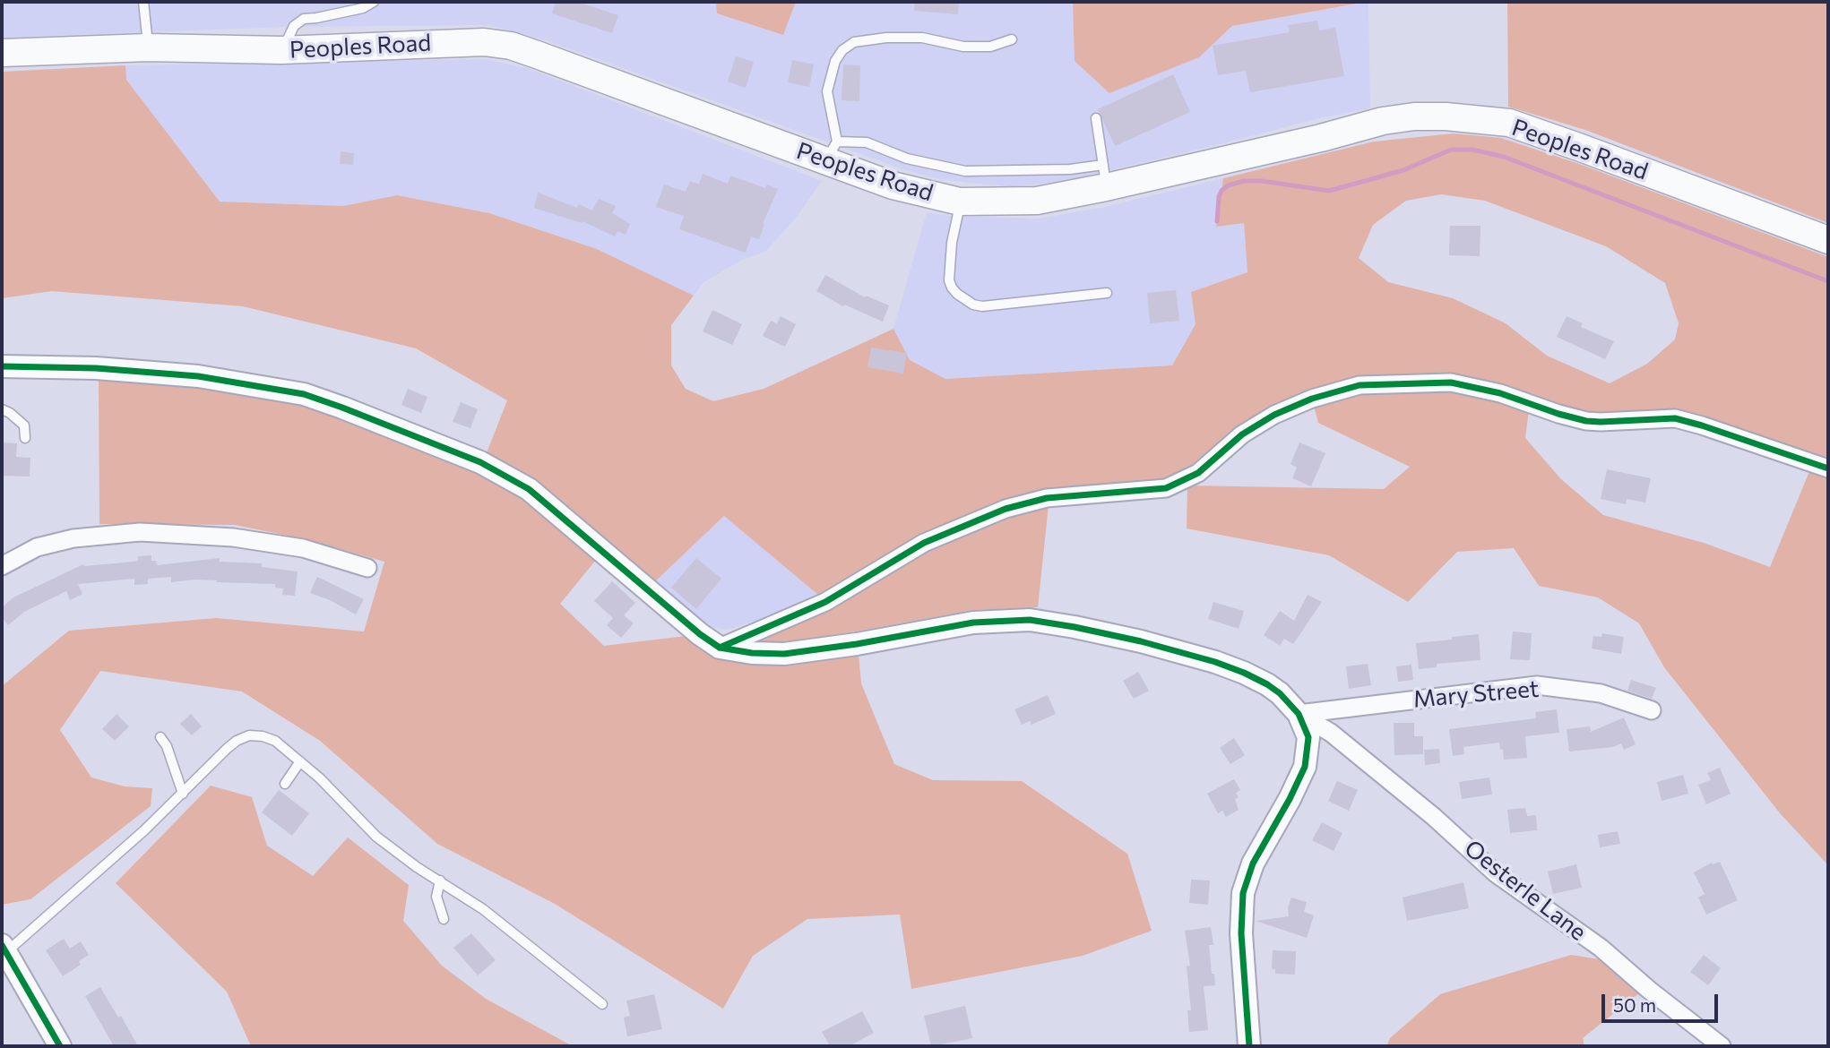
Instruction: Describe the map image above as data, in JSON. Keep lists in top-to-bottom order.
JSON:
{
  "streets": {
    "main road": ["Peoples Road"],
    "street": ["Mary Street", "Oesterle Lane"]
  },
  "crossings": [
    ["Mary Street", "Oesterle Lane"]
  ],
  "scale_bar": "50 m"
}
